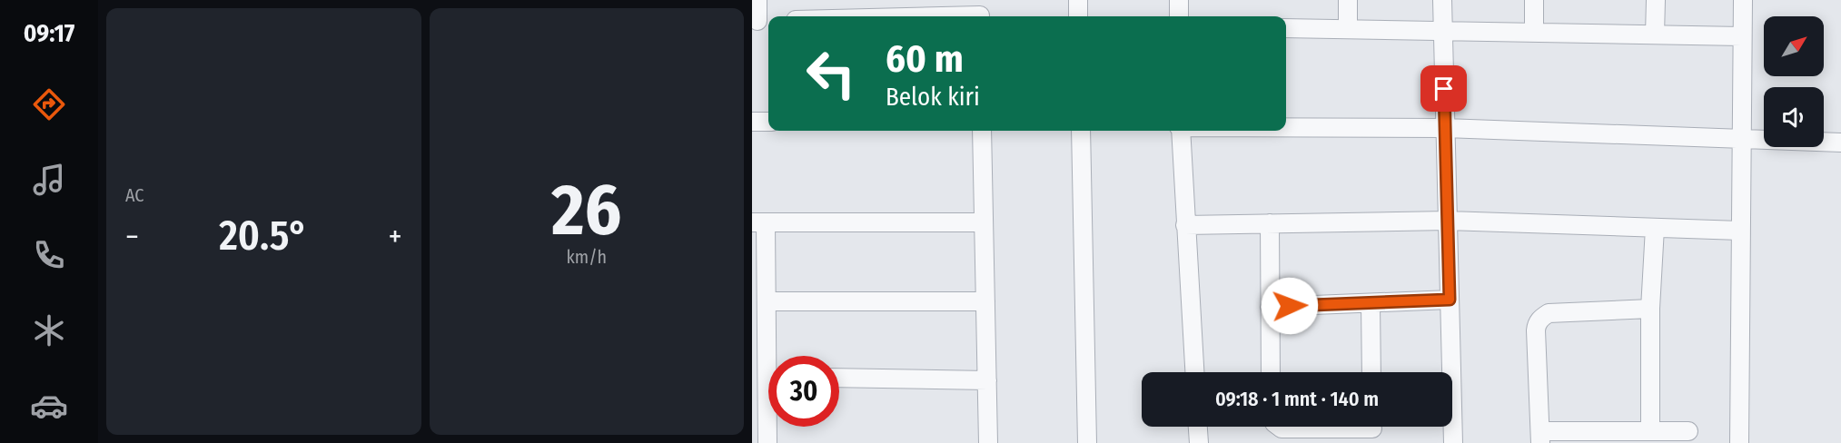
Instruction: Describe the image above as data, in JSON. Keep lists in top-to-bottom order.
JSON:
{
  "north": "top right",
  "page": {
    "tabs": "09:17",
    "tile": [
      "AC",
      ["26", "km/h"]
    ],
    "turn": ["60 m", "Belok kiri"],
    "heat": ["−", "20.5°", "+"],
    "limit": "30",
    "trip": "09:18 · 1 mnt · 140 m"
  }
}
